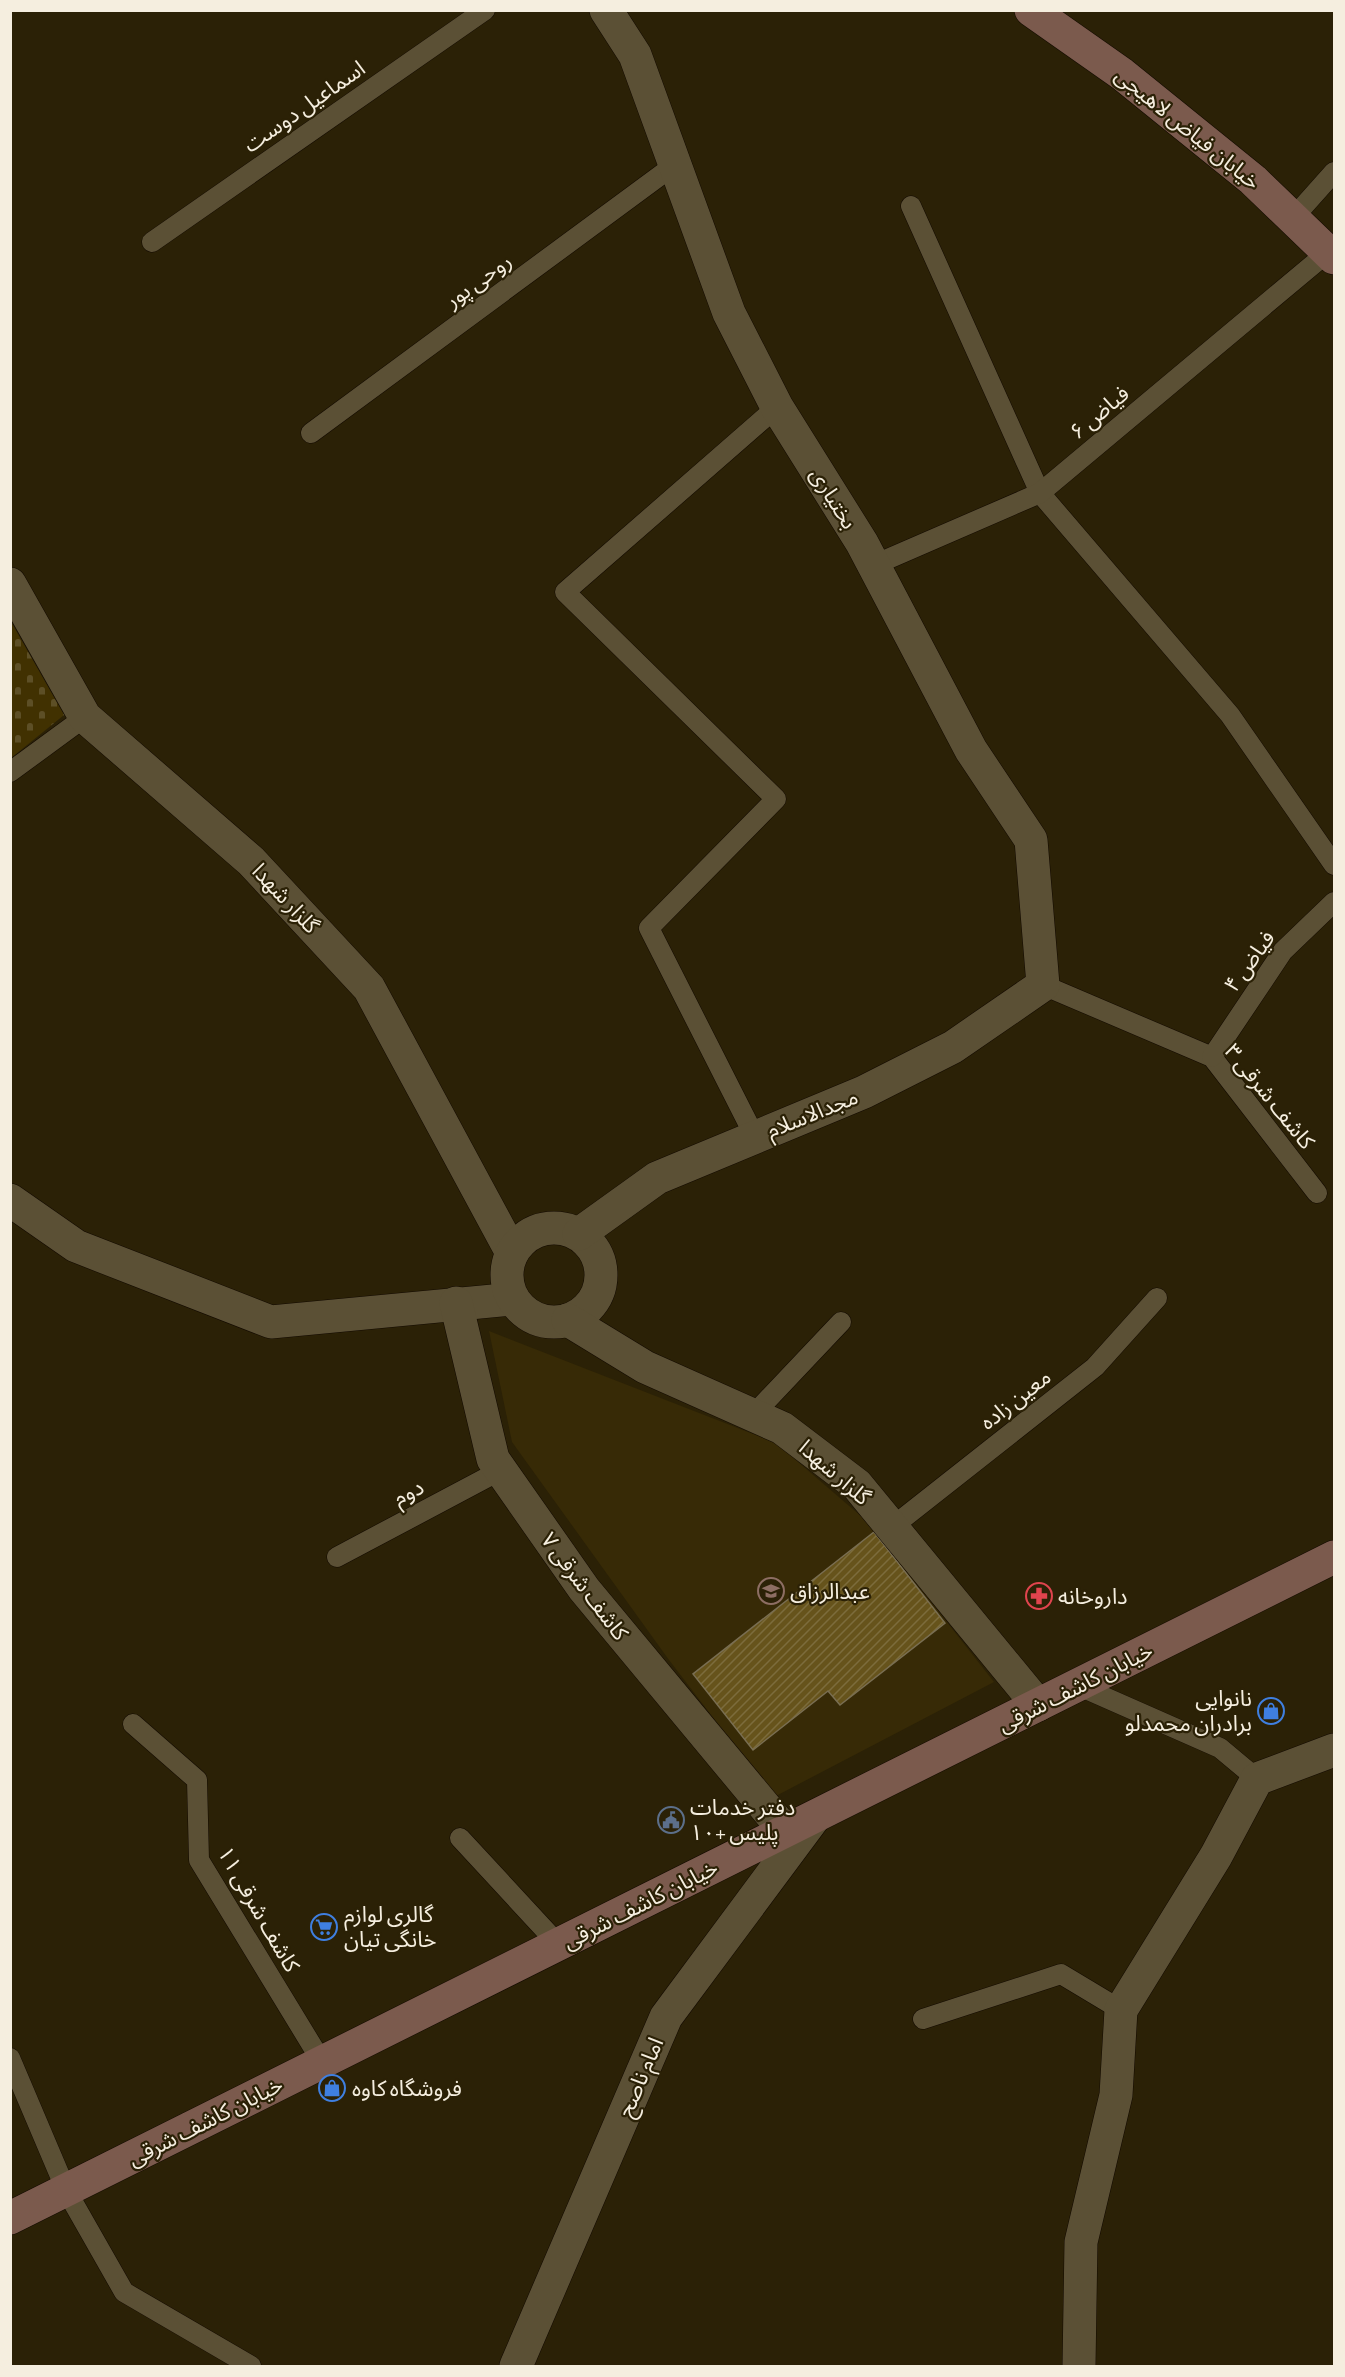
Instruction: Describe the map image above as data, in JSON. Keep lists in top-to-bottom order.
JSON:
{
  "streets": {
    "main road": ["خیابان فیاض لاهیجی", "خیابان کاشف شرقی"],
    "street": [
      "بختیاری",
      "گلزار شهدا",
      "مجدالاسلام",
      "کاشف شرقی ۷",
      "امام ناصح"
    ],
    "lane": [
      "اسماعیل دوست",
      "روحی پور",
      "فیاض ۶",
      "فیاض ۴",
      "کاشف شرقی ۳",
      "معین زاده",
      "دوم",
      "کاشف شرقی ۱۱"
    ]
  },
  "crossings": [
    ["خیابان فیاض لاهیجی", "فیاض ۶"],
    ["روحی پور", "بختیاری"],
    ["فیاض ۶", "بختیاری"],
    ["بختیاری", "کاشف شرقی ۳"],
    ["بختیاری", "مجدالاسلام"],
    ["گلزار شهدا", "مجدالاسلام"],
    ["گلزار شهدا", "معین زاده"],
    ["گلزار شهدا", "خیابان کاشف شرقی"],
    ["فیاض ۴", "کاشف شرقی ۳"],
    ["کاشف شرقی ۳", "مجدالاسلام"],
    ["دوم", "کاشف شرقی ۷"],
    ["کاشف شرقی ۷", "خیابان کاشف شرقی"],
    ["خیابان کاشف شرقی", "کاشف شرقی ۱۱"],
    ["خیابان کاشف شرقی", "امام ناصح"]
  ],
  "places": {
    "school or university": ["عبدالرزاق"],
    "pharmacy": ["داروخانه"],
    "shop": ["نانوایی برادران محمدلو", "فروشگاه کاوه"],
    "public building": ["دفتر خدمات پلیس +۱۰"],
    "supermarket": ["گالری لوازم خانگی تیان"]
  }
}
